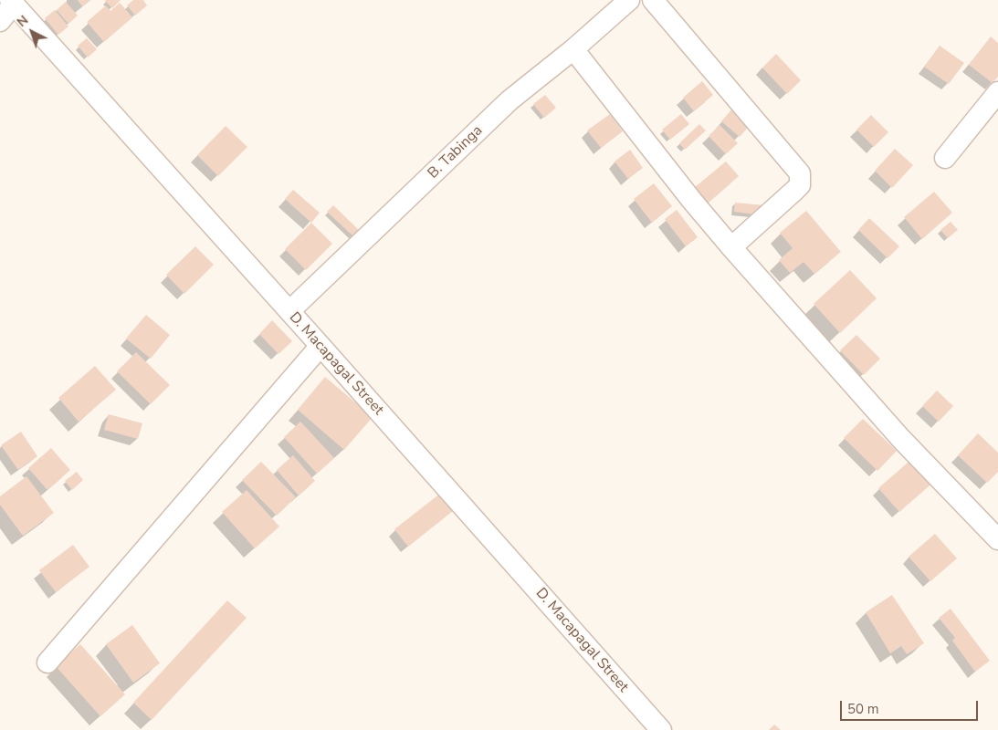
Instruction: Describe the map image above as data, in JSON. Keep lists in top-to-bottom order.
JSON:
{
  "streets": {
    "street": ["B. Tabinga", "D. Macapagal Street"]
  },
  "crossings": [
    ["B. Tabinga", "D. Macapagal Street"]
  ],
  "scale_bar": "50 m",
  "north": "top left"
}
